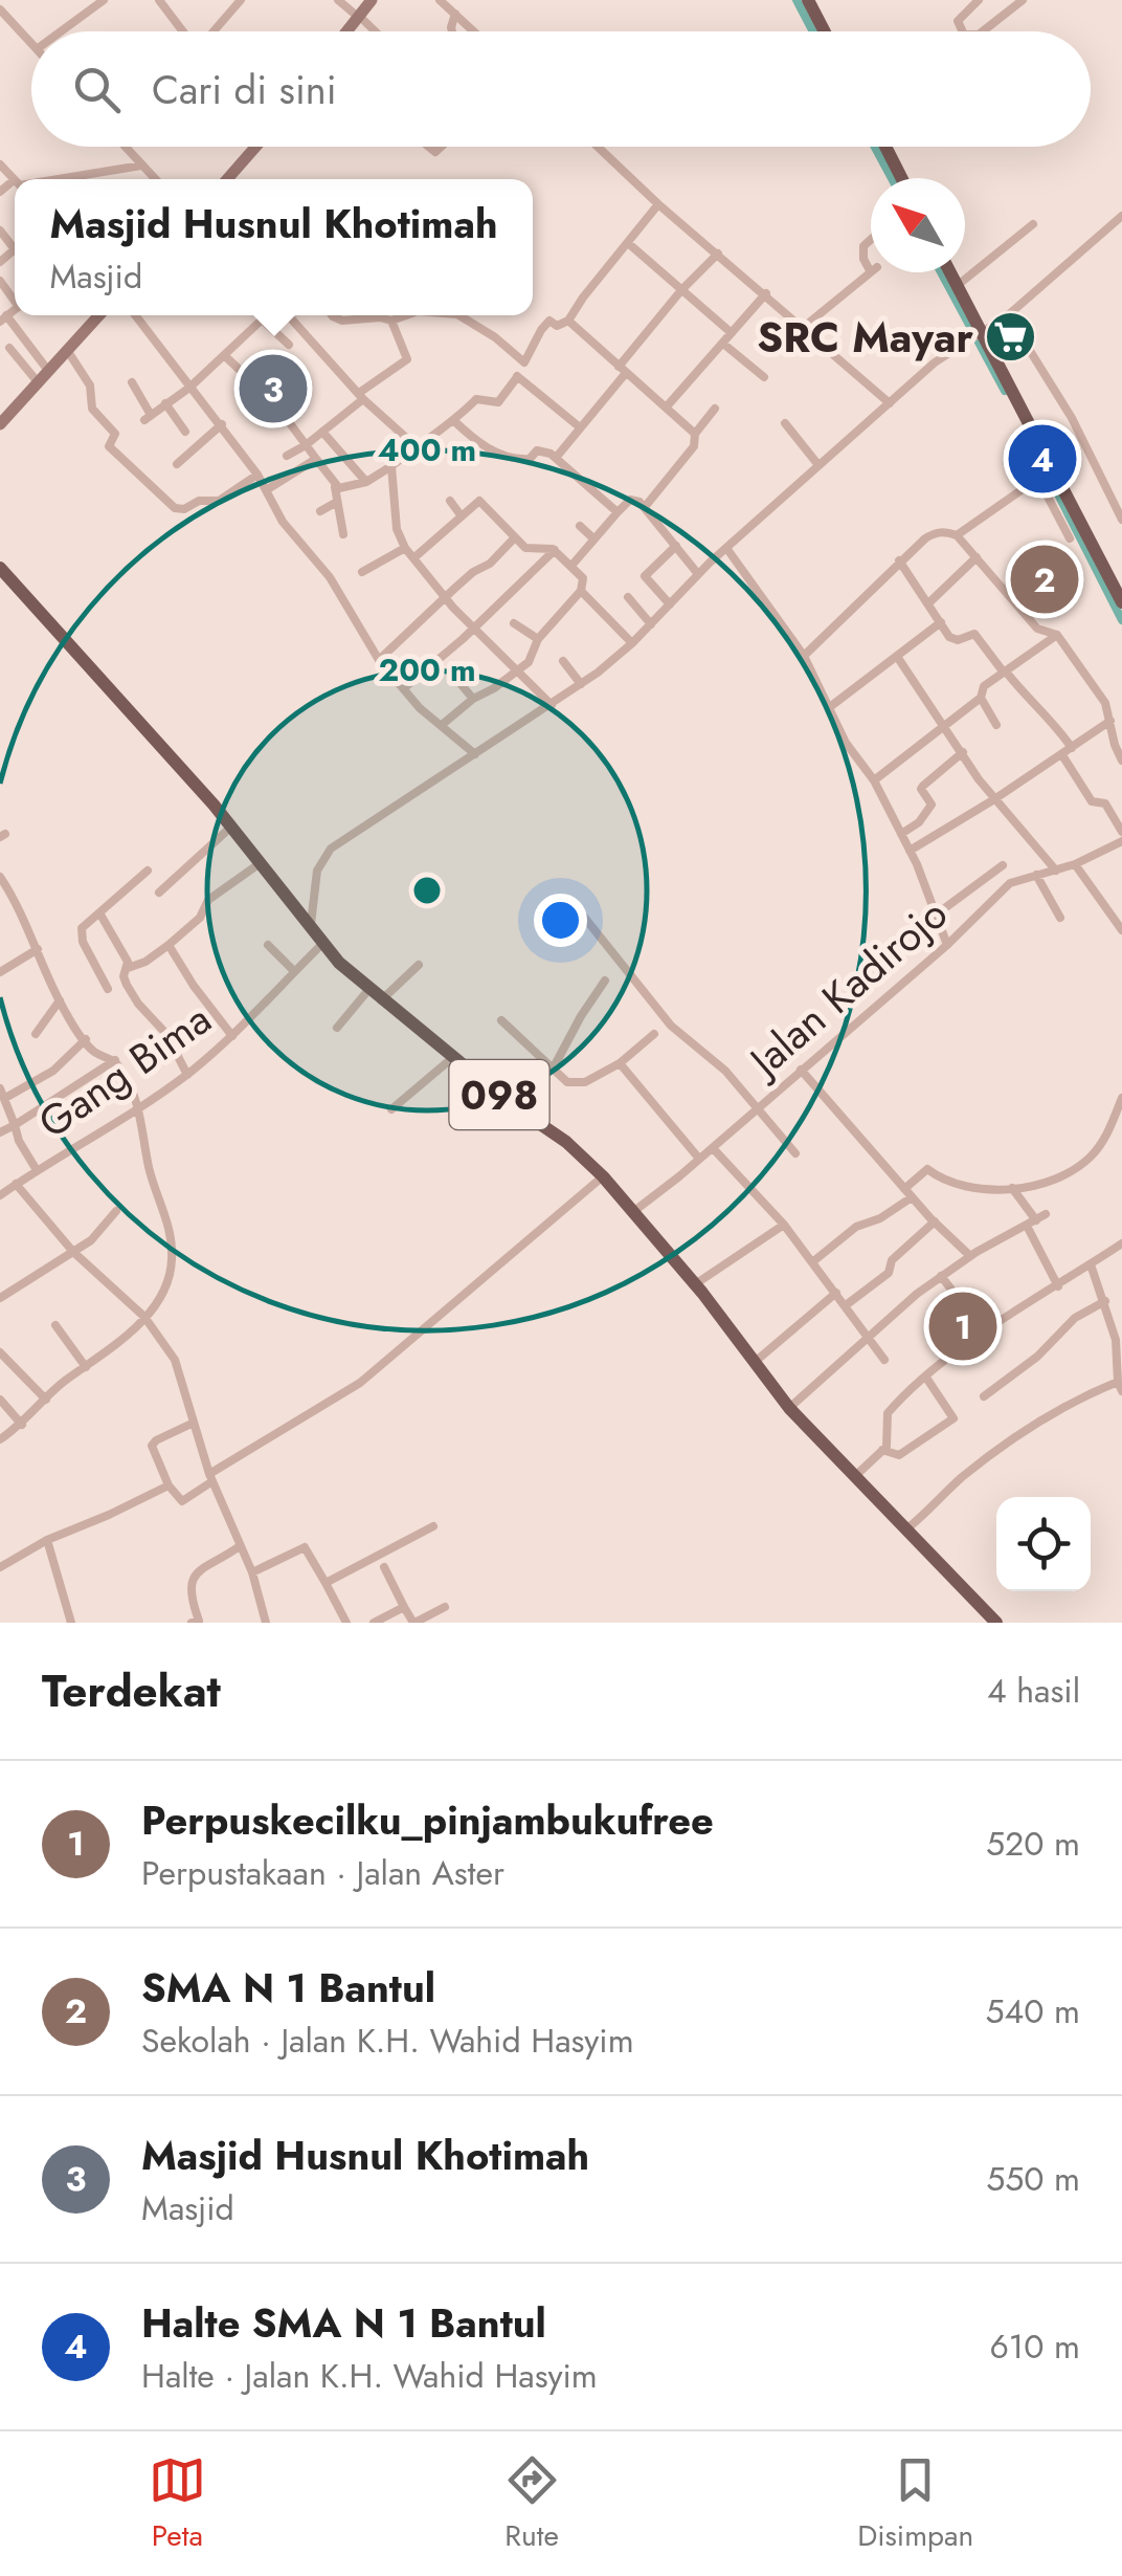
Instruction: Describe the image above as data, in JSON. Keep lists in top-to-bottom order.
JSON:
{
  "streets": {
    "main road": ["098"],
    "street": ["Jalan Kadirojo", "Gang Bima"]
  },
  "crossings": [
    ["Jalan Kadirojo", "098"],
    ["Gang Bima", "098"]
  ],
  "places": {
    "supermarket": ["SRC Mayar"]
  },
  "north": "top left",
  "page": {
    "search": "Cari di sini",
    "popup": ["Masjid Husnul Khotimah", "Masjid"],
    "pins": [
      "3",
      "4",
      "2",
      "1"
    ],
    "heading": ["Terdekat", "4 hasil"],
    "list": [
      {
        "mark": "1",
        "name": "Perpuskecilku_pinjambukufree",
        "note": "Perpustakaan · Jalan Aster",
        "value": "520 m"
      },
      {
        "mark": "2",
        "name": "SMA N 1 Bantul",
        "note": "Sekolah · Jalan K.H. Wahid Hasyim",
        "value": "540 m"
      },
      {
        "mark": "3",
        "name": "Masjid Husnul Khotimah",
        "note": "Masjid",
        "value": "550 m"
      },
      {
        "mark": "4",
        "name": "Halte SMA N 1 Bantul",
        "note": "Halte · Jalan K.H. Wahid Hasyim",
        "value": "610 m"
      }
    ],
    "nav": ["Peta", "Rute", "Disimpan"]
  },
  "rings": ["400 m", "200 m"]
}
